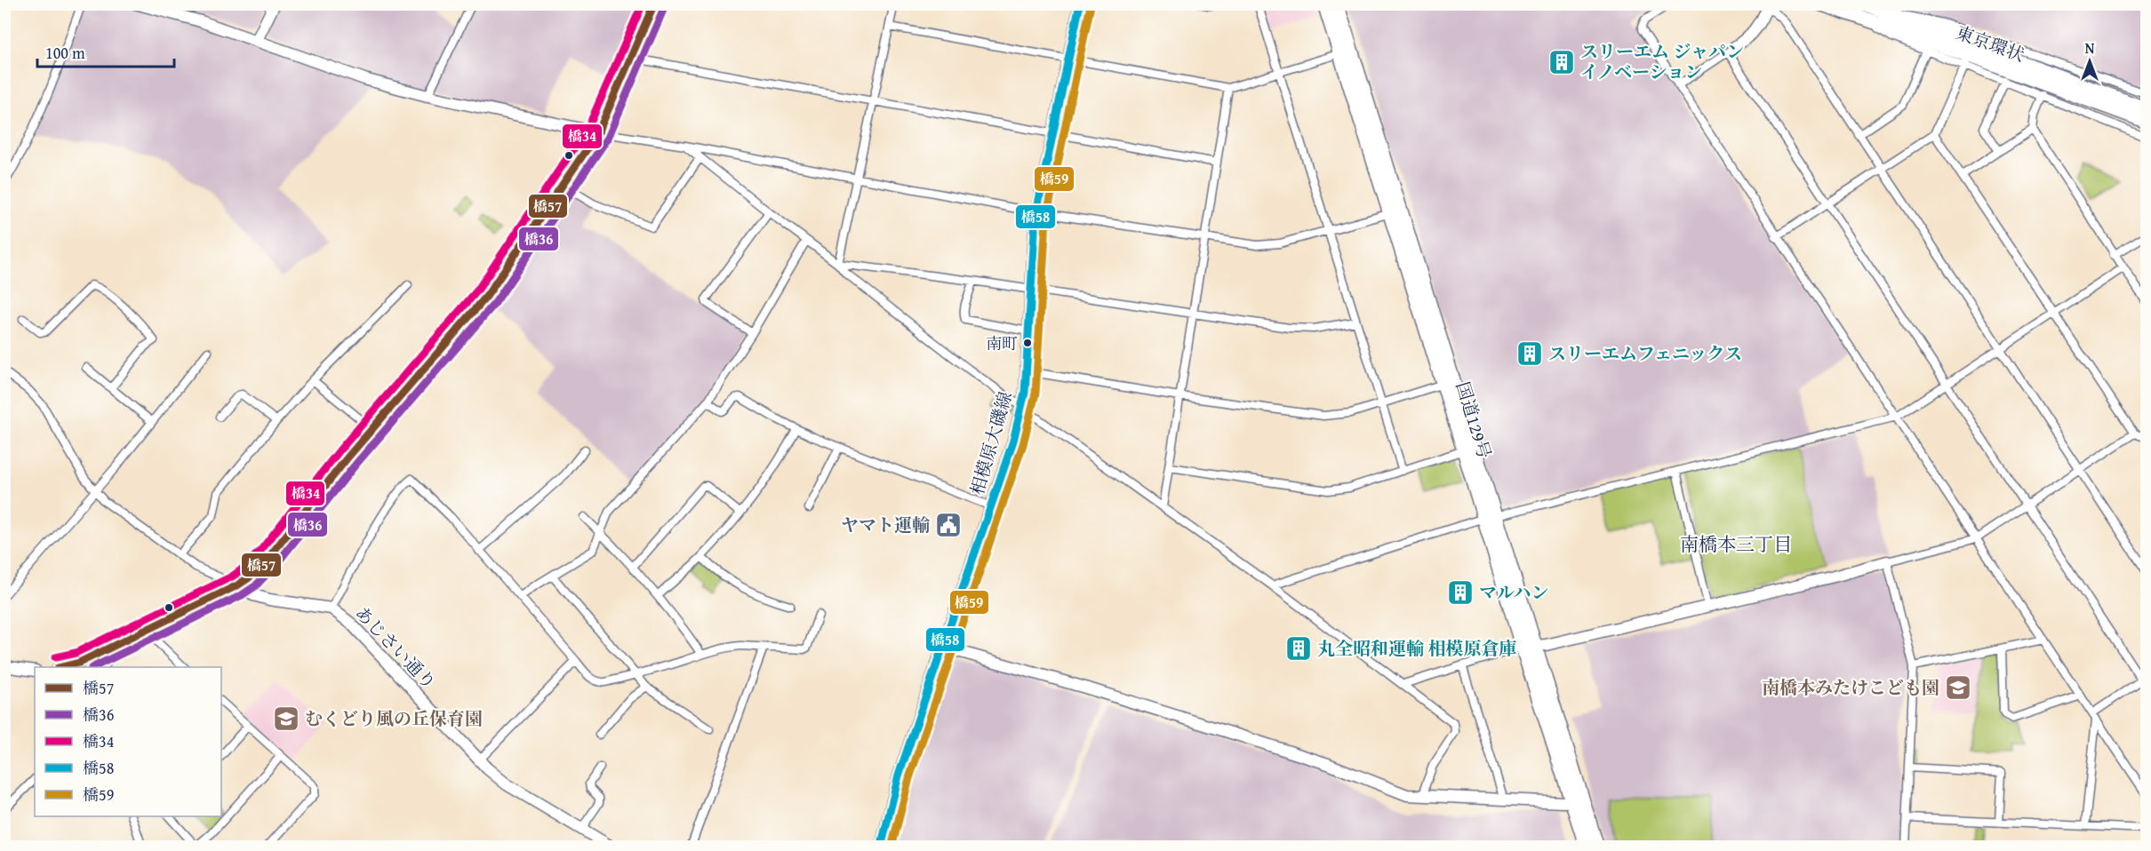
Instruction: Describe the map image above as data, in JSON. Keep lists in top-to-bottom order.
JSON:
{
  "streets": {
    "highway": ["東京環状", "国道129号"],
    "street": ["相模原大磯線", "あじさい通り"]
  },
  "districts": ["南橋本三丁目"],
  "places": {
    "building": [
      "スリーエム ジャパン イノベーション",
      "スリーエムフェニックス",
      "マルハン",
      "丸全昭和運輸 相模原倉庫"
    ],
    "other": ["南町"],
    "public building": ["ヤマト運輸"],
    "school or university": ["南橋本みたけこども園", "むくどり風の丘保育園"]
  },
  "lines": [
    "transit line 橋57",
    "transit line 橋34",
    "transit line 橋58",
    "transit line 橋59",
    "transit line 橋36"
  ],
  "legend": [
    "橋57",
    "橋36",
    "橋34",
    "橋58",
    "橋59"
  ],
  "scale_bar": "100 m",
  "north": "top"
}
